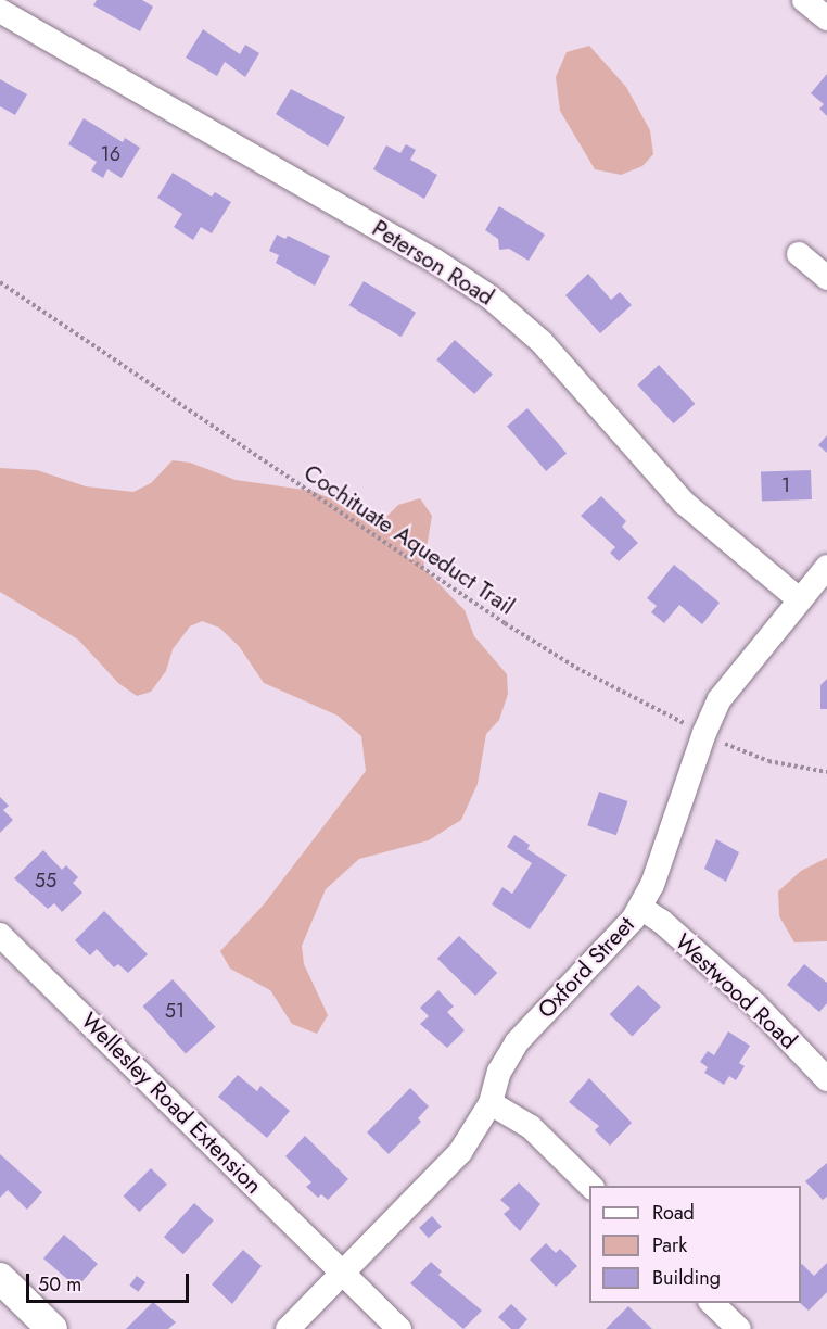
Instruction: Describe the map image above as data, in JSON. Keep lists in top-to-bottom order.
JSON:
{
  "streets": {
    "street": [
      "Peterson Road",
      "Oxford Street",
      "Westwood Road",
      "Wellesley Road Extension"
    ],
    "path": ["Cochituate Aqueduct Trail"]
  },
  "crossings": [
    ["Peterson Road", "Oxford Street"],
    ["Cochituate Aqueduct Trail", "Oxford Street"],
    ["Oxford Street", "Westwood Road"],
    ["Oxford Street", "Wellesley Road Extension"]
  ],
  "house_numbers": [
    "16",
    "1",
    "55",
    "51"
  ],
  "legend": ["Road", "Park", "Building"],
  "scale_bar": "50 m"
}
